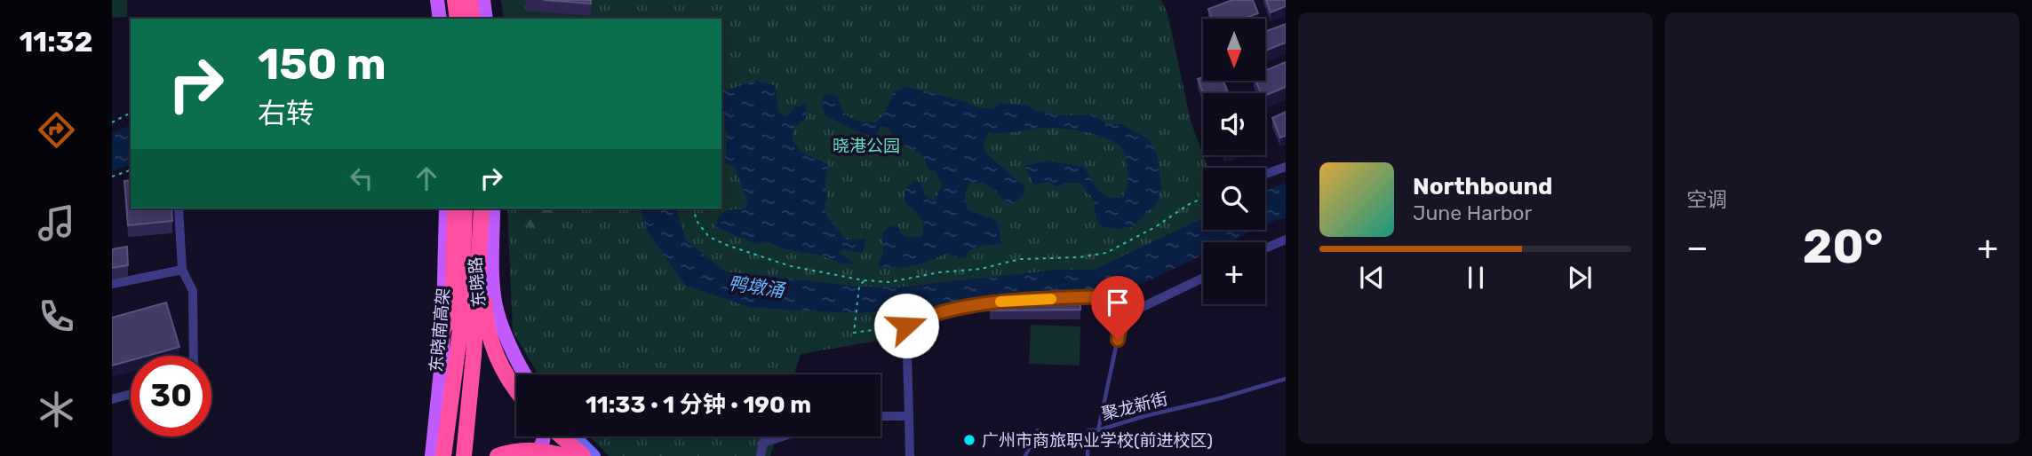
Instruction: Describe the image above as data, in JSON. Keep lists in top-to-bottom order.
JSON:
{
  "streets": {
    "highway": ["东晓南高架"],
    "main road": ["东晓路"],
    "lane": ["聚龙新街"]
  },
  "crossings": [
    ["东晓路", "东晓南高架"]
  ],
  "water": ["鸭墩涌"],
  "parks": ["晓港公园"],
  "places": ["广州市商旅职业学校(前进校区)"],
  "north": "bottom",
  "page": {
    "tabs": "11:32",
    "tile": "空调",
    "map_buttons": "+",
    "turn": ["150 m", "右转"],
    "song": ["Northbound", "June Harbor"],
    "heat": ["−", "20°", "+"],
    "limit": "30",
    "trip": "11:33 · 1 分钟 · 190 m"
  }
}
